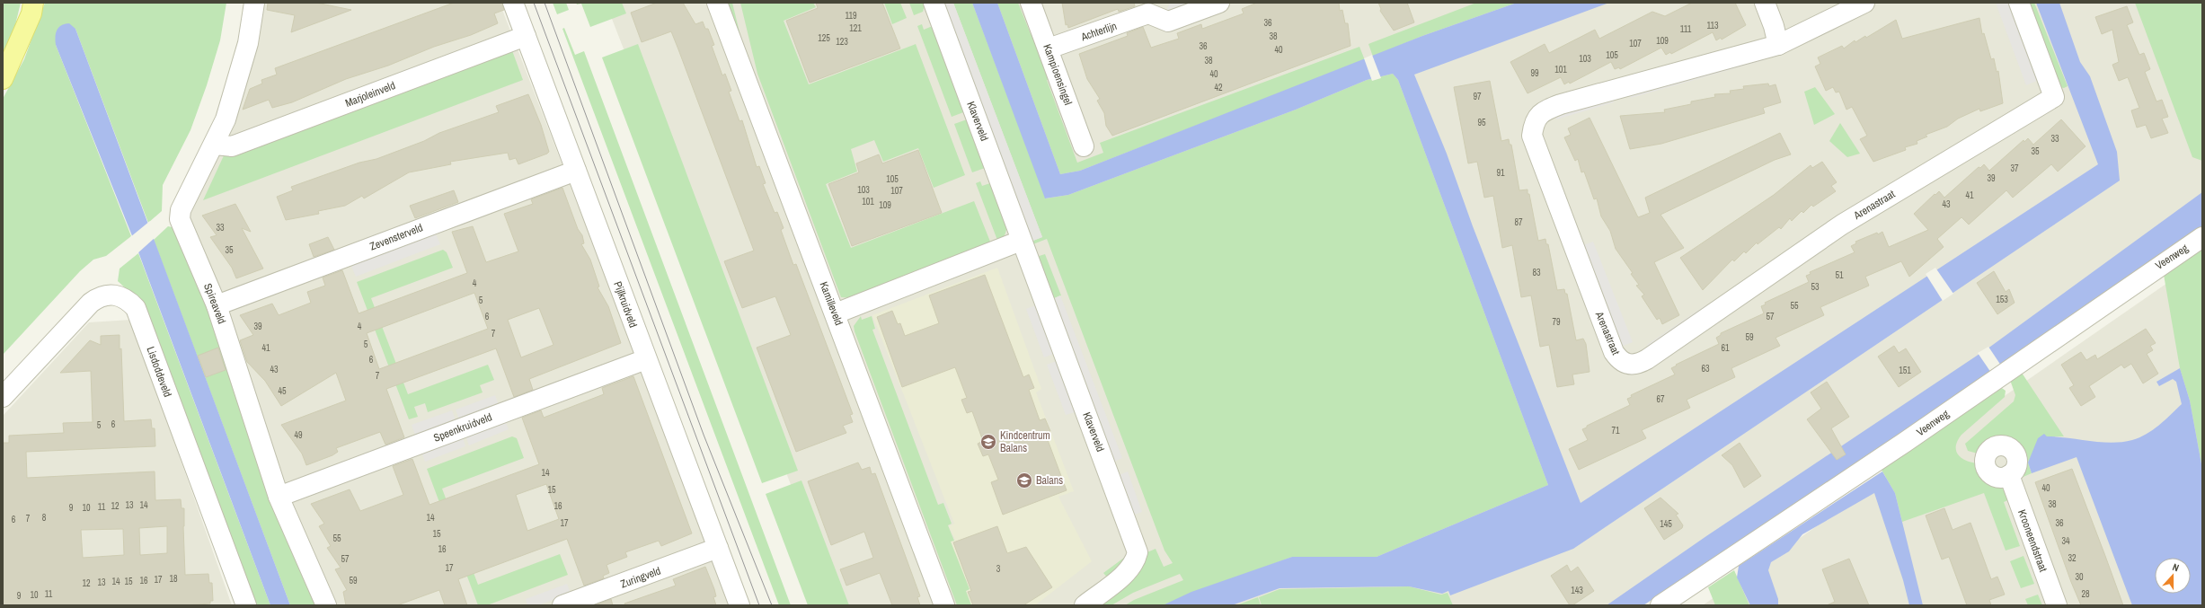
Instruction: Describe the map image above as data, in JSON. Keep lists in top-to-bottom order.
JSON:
{
  "streets": {
    "street": [
      "Achterlijn",
      "Kampioensingel",
      "Marjoleinveld",
      "Klaverveld",
      "Arenastraat",
      "Zevensterveld",
      "Veenweg",
      "Spireaveld",
      "Kamilleveld",
      "Pijlkruidveld",
      "Lisdoddeveld",
      "Speenkruidveld",
      "Krooneendstraat",
      "Zuringveld"
    ]
  },
  "crossings": [
    ["Achterlijn", "Kampioensingel"],
    ["Marjoleinveld", "Spireaveld"],
    ["Marjoleinveld", "Pijlkruidveld"],
    ["Zevensterveld", "Spireaveld"],
    ["Zevensterveld", "Pijlkruidveld"],
    ["Spireaveld", "Speenkruidveld"],
    ["Pijlkruidveld", "Speenkruidveld"],
    ["Pijlkruidveld", "Zuringveld"]
  ],
  "places": {
    "school or university": ["Kindcentrum Balans", "Balans"]
  },
  "house_numbers": [
    "119",
    "36",
    "113",
    "121",
    "111",
    "38",
    "125",
    "109",
    "123",
    "107",
    "36",
    "40",
    "105",
    "103",
    "38",
    "101",
    "99",
    "40",
    "42",
    "97",
    "95",
    "33",
    "35",
    "37",
    "91",
    "39",
    "105",
    "103",
    "107",
    "41",
    "101",
    "43",
    "109",
    "87",
    "33",
    "35",
    "83",
    "51",
    "4",
    "53",
    "153",
    "5",
    "55",
    "6",
    "57",
    "79",
    "39",
    "4",
    "7",
    "59",
    "5",
    "41",
    "61",
    "6",
    "63",
    "43",
    "151",
    "7",
    "45",
    "67",
    "6",
    "5",
    "71",
    "49",
    "14",
    "40",
    "15",
    "38",
    "13",
    "14",
    "12",
    "16",
    "11",
    "9",
    "10",
    "8",
    "14",
    "7",
    "6",
    "17",
    "36",
    "145",
    "15",
    "55",
    "34",
    "16",
    "32",
    "57",
    "17",
    "3",
    "30",
    "18",
    "17",
    "16",
    "59",
    "14",
    "15",
    "13",
    "12",
    "143",
    "11",
    "28",
    "10",
    "9"
  ],
  "north": "top"
}
